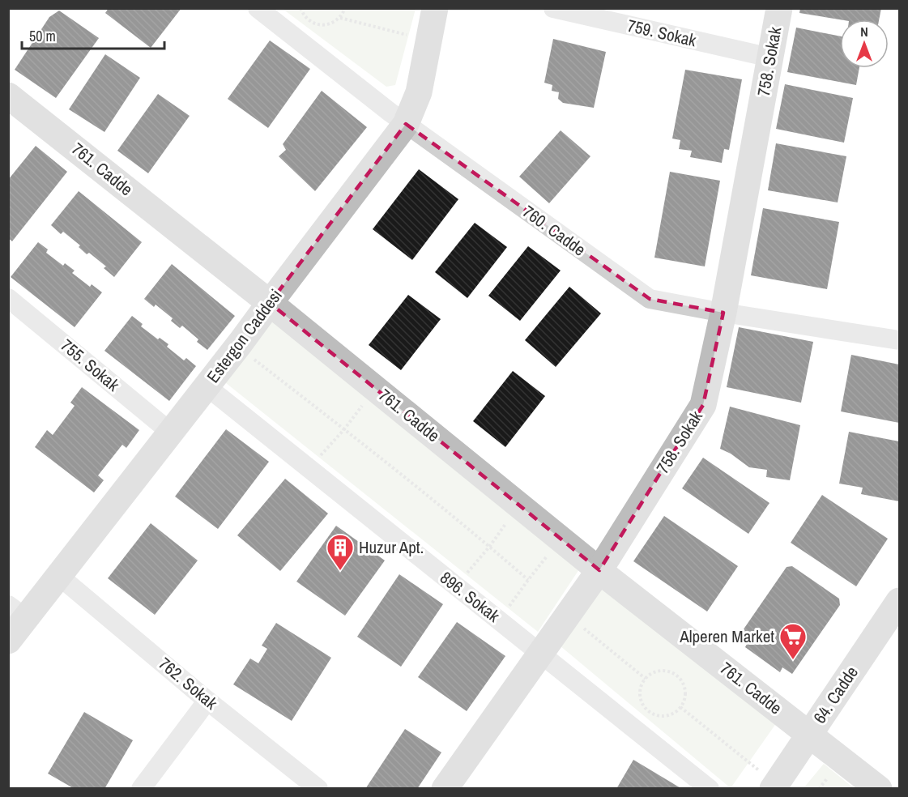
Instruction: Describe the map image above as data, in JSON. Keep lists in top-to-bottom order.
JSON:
{
  "streets": {
    "street": [
      "759. Sokak",
      "758. Sokak",
      "761. Cadde",
      "760. Cadde",
      "Estergon Caddesi",
      "755. Sokak",
      "896. Sokak",
      "762. Sokak",
      "64. Cadde"
    ]
  },
  "crossings": [
    ["759. Sokak", "758. Sokak"],
    ["758. Sokak", "761. Cadde"],
    ["758. Sokak", "760. Cadde"],
    ["758. Sokak", "896. Sokak"],
    ["761. Cadde", "Estergon Caddesi"],
    ["761. Cadde", "64. Cadde"],
    ["760. Cadde", "Estergon Caddesi"],
    ["Estergon Caddesi", "755. Sokak"],
    ["Estergon Caddesi", "896. Sokak"],
    ["Estergon Caddesi", "762. Sokak"]
  ],
  "places": {
    "building": ["Huzur Apt."],
    "supermarket": ["Alperen Market"]
  },
  "scale_bar": "50 m",
  "north": "top"
}
